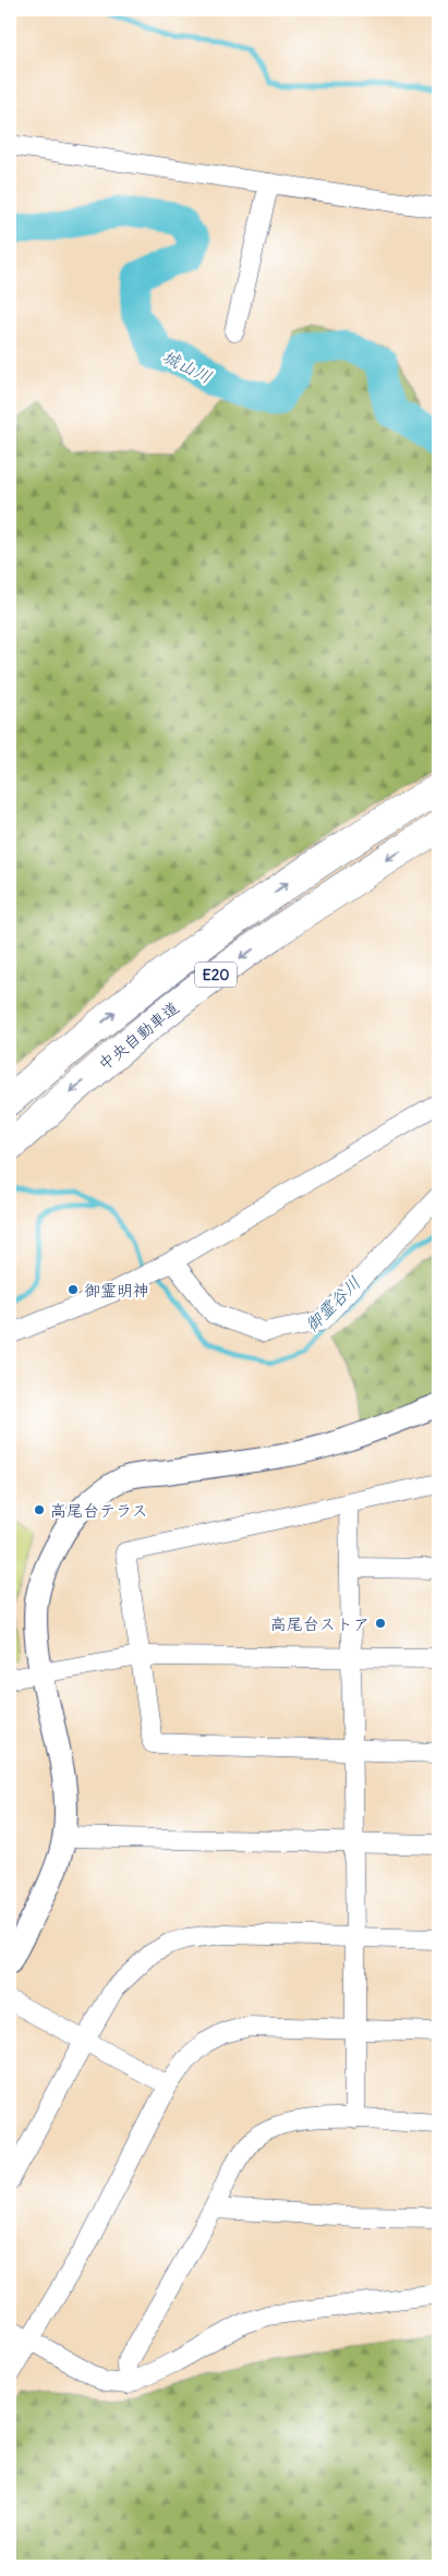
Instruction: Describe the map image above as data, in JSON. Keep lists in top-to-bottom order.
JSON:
{
  "streets": {
    "highway": ["E20", "中央自動車道"]
  },
  "water": ["城山川", "御霊谷川"],
  "places": ["御霊明神", "高尾台テラス", "高尾台ストア"]
}
